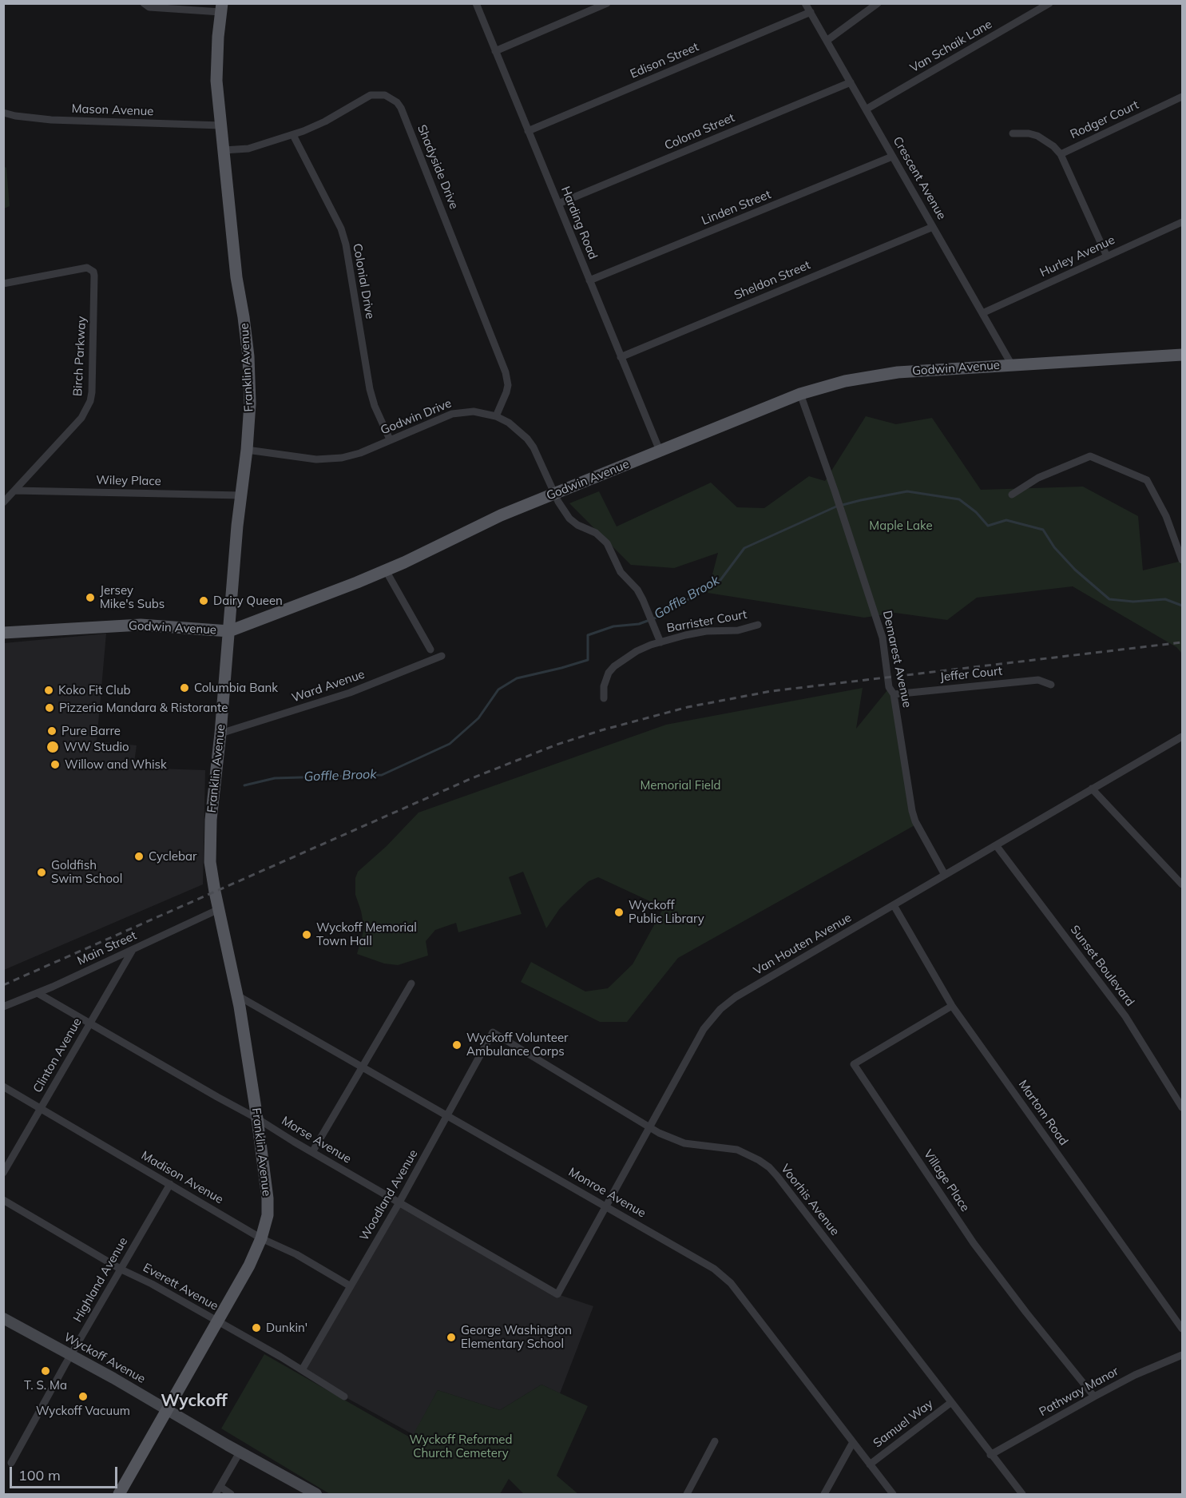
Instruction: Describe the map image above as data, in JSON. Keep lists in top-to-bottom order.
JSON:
{
  "streets": {
    "main road": ["Franklin Avenue", "Godwin Avenue", "Wyckoff Avenue"],
    "street": [
      "Van Schaik Lane",
      "Edison Street",
      "Mason Avenue",
      "Rodger Court",
      "Colona Street",
      "Shadyside Drive",
      "Crescent Avenue",
      "Linden Street",
      "Harding Road",
      "Hurley Avenue",
      "Sheldon Street",
      "Colonial Drive",
      "Birch Parkway",
      "Godwin Drive",
      "Wiley Place",
      "Barrister Court",
      "Demarest Avenue",
      "Jeffer Court",
      "Ward Avenue",
      "Van Houten Avenue",
      "Main Street",
      "Sunset Boulevard",
      "Clinton Avenue",
      "Martom Road",
      "Morse Avenue",
      "Madison Avenue",
      "Village Place",
      "Monroe Avenue",
      "Woodland Avenue",
      "Voorhis Avenue",
      "Highland Avenue",
      "Everett Avenue",
      "Pathway Manor",
      "Samuel Way"
    ]
  },
  "crossings": [
    ["Van Schaik Lane", "Crescent Avenue"],
    ["Edison Street", "Crescent Avenue"],
    ["Edison Street", "Harding Road"],
    ["Mason Avenue", "Franklin Avenue"],
    ["Colona Street", "Crescent Avenue"],
    ["Colona Street", "Harding Road"],
    ["Shadyside Drive", "Colonial Drive"],
    ["Shadyside Drive", "Franklin Avenue"],
    ["Shadyside Drive", "Godwin Drive"],
    ["Crescent Avenue", "Linden Street"],
    ["Crescent Avenue", "Hurley Avenue"],
    ["Crescent Avenue", "Sheldon Street"],
    ["Crescent Avenue", "Godwin Avenue"],
    ["Linden Street", "Harding Road"],
    ["Harding Road", "Sheldon Street"],
    ["Harding Road", "Godwin Avenue"],
    ["Colonial Drive", "Godwin Drive"],
    ["Birch Parkway", "Wiley Place"],
    ["Franklin Avenue", "Godwin Avenue"],
    ["Franklin Avenue", "Godwin Drive"],
    ["Franklin Avenue", "Wiley Place"],
    ["Franklin Avenue", "Ward Avenue"],
    ["Franklin Avenue", "Main Street"],
    ["Franklin Avenue", "Morse Avenue"],
    ["Franklin Avenue", "Madison Avenue"],
    ["Franklin Avenue", "Monroe Avenue"],
    ["Franklin Avenue", "Everett Avenue"],
    ["Franklin Avenue", "Wyckoff Avenue"],
    ["Godwin Avenue", "Godwin Drive"],
    ["Godwin Avenue", "Demarest Avenue"],
    ["Godwin Drive", "Barrister Court"],
    ["Demarest Avenue", "Jeffer Court"],
    ["Demarest Avenue", "Van Houten Avenue"],
    ["Van Houten Avenue", "Sunset Boulevard"],
    ["Van Houten Avenue", "Martom Road"],
    ["Van Houten Avenue", "Morse Avenue"],
    ["Van Houten Avenue", "Monroe Avenue"],
    ["Van Houten Avenue", "Voorhis Avenue"],
    ["Main Street", "Clinton Avenue"],
    ["Main Street", "Morse Avenue"],
    ["Clinton Avenue", "Morse Avenue"],
    ["Clinton Avenue", "Madison Avenue"],
    ["Martom Road", "Village Place"],
    ["Morse Avenue", "Woodland Avenue"],
    ["Madison Avenue", "Woodland Avenue"],
    ["Madison Avenue", "Highland Avenue"],
    ["Village Place", "Pathway Manor"],
    ["Monroe Avenue", "Woodland Avenue"],
    ["Monroe Avenue", "Samuel Way"],
    ["Woodland Avenue", "Voorhis Avenue"],
    ["Woodland Avenue", "Everett Avenue"],
    ["Voorhis Avenue", "Pathway Manor"],
    ["Voorhis Avenue", "Samuel Way"],
    ["Highland Avenue", "Everett Avenue"],
    ["Highland Avenue", "Wyckoff Avenue"]
  ],
  "districts": ["Wyckoff"],
  "water": ["Goffle Brook"],
  "parks": ["Maple Lake", "Memorial Field", "Wyckoff Reformed Church Cemetery"],
  "places": [
    "Jersey Mike's Subs",
    "Dairy Queen",
    "Columbia Bank",
    "Koko Fit Club",
    "Pizzeria Mandara & Ristorante",
    "Pure Barre",
    "WW Studio",
    "Willow and Whisk",
    "Cyclebar",
    "Goldfish Swim School",
    "Wyckoff Public Library",
    "Wyckoff Memorial Town Hall",
    "Wyckoff Volunteer Ambulance Corps",
    "Dunkin'",
    "George Washington Elementary School",
    "T. S. Ma",
    "Wyckoff Vacuum"
  ],
  "scale_bar": "100 m"
}
